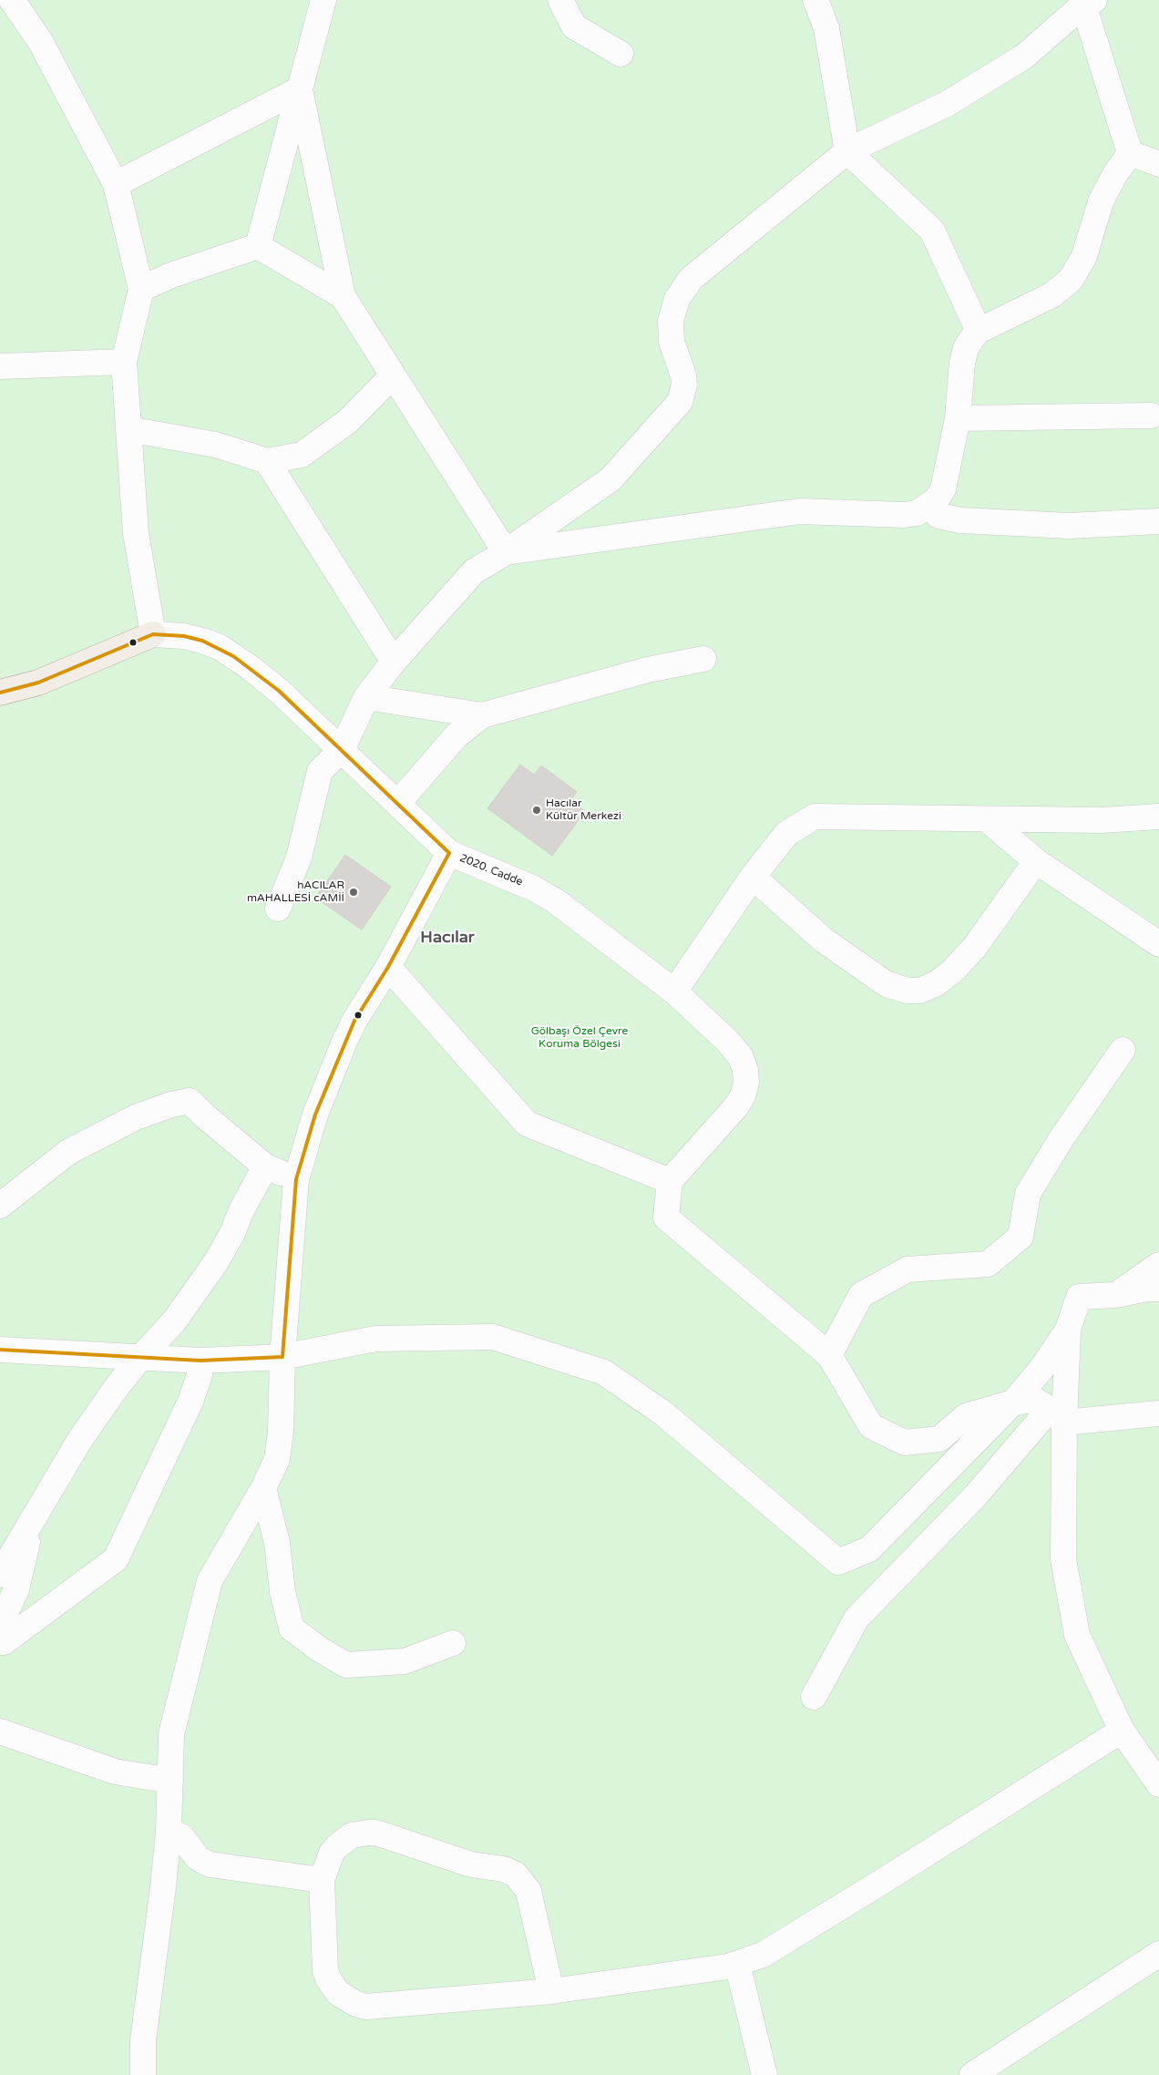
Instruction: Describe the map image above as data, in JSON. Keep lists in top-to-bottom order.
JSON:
{
  "streets": {
    "street": ["2020. Cadde"]
  },
  "districts": ["Hacılar"],
  "parks": ["Gölbaşı Özel Çevre Koruma Bölgesi"],
  "places": ["Hacılar Kültür Merkezi", "hACILAR mAHALLESİ cAMİİ"]
}
